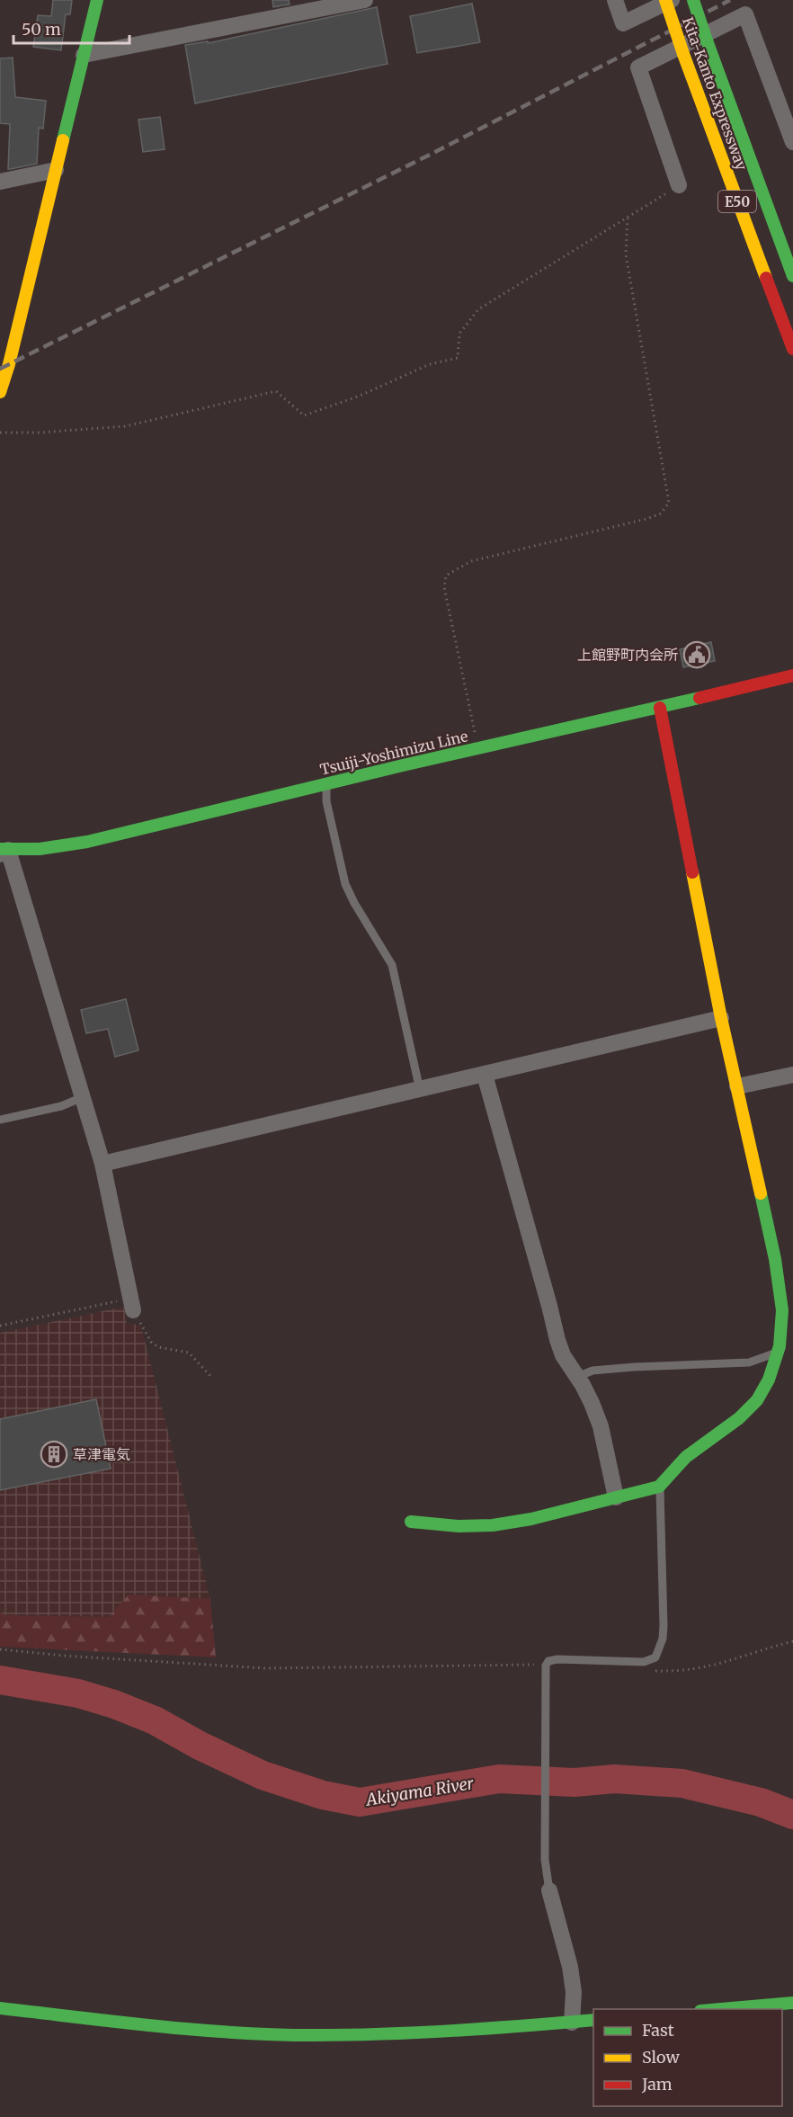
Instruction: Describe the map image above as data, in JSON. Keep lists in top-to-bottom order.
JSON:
{
  "streets": {
    "main road": ["Kita-Kanto Expressway", "E50", "Tsuiji-Yoshimizu Line"]
  },
  "water": ["Akiyama River"],
  "places": {
    "public building": ["上館野町内会所"],
    "building": ["草津電気"]
  },
  "legend": ["Fast", "Slow", "Jam"],
  "scale_bar": "50 m"
}
